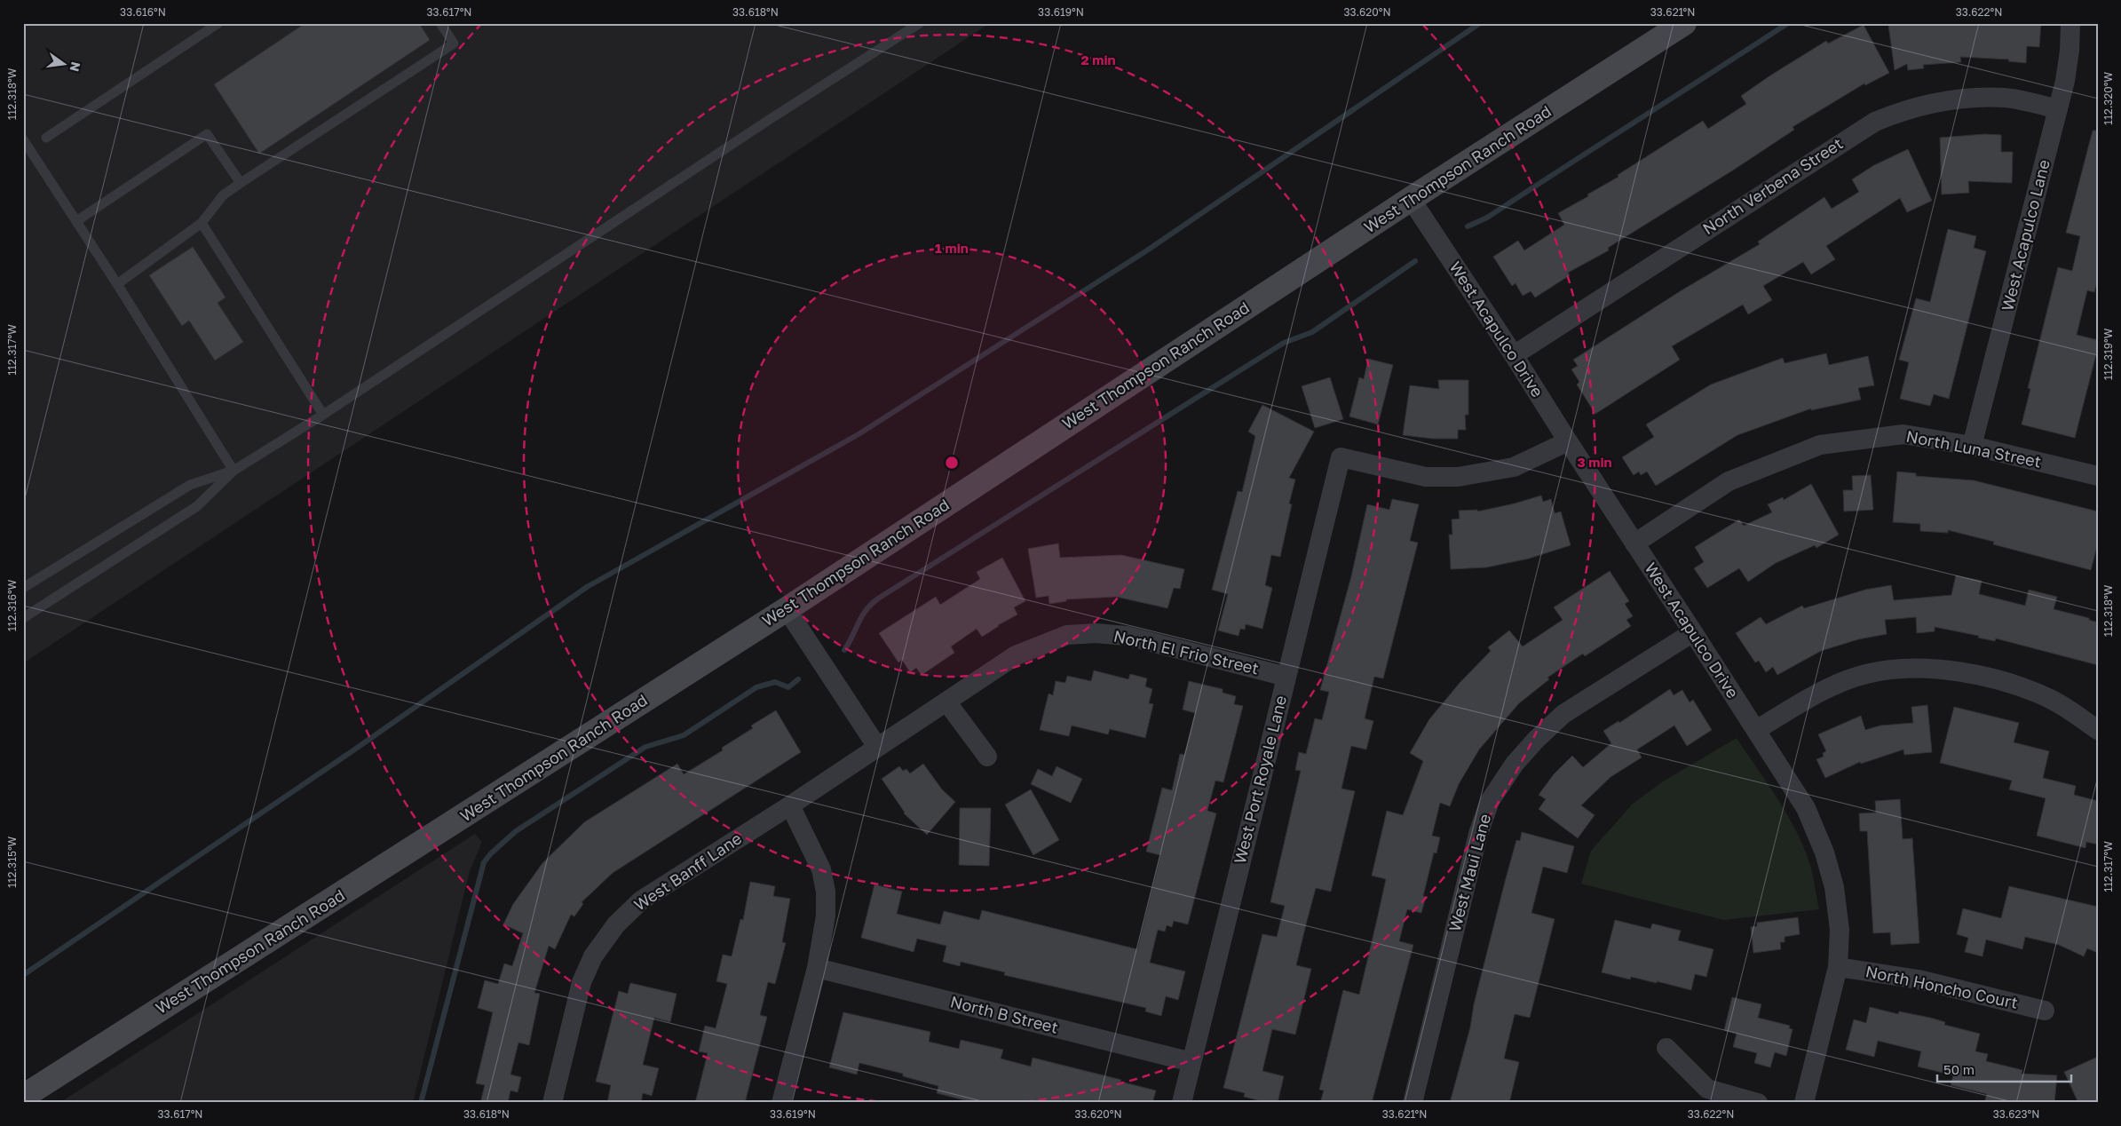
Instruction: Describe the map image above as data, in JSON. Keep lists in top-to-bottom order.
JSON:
{
  "streets": {
    "main road": ["West Thompson Ranch Road"],
    "street": [
      "North Verbena Street",
      "West Acapulco Lane",
      "West Acapulco Drive",
      "North Luna Street",
      "North El Frio Street",
      "West Port Royale Lane",
      "West Banff Lane",
      "West Maui Lane",
      "North Honcho Court",
      "North B Street"
    ]
  },
  "crossings": [
    ["West Thompson Ranch Road", "West Acapulco Drive"],
    ["North Verbena Street", "West Acapulco Lane"],
    ["North Verbena Street", "West Acapulco Drive"],
    ["West Acapulco Lane", "North Luna Street"],
    ["West Acapulco Drive", "North Luna Street"],
    ["West Acapulco Drive", "West Port Royale Lane"],
    ["West Acapulco Drive", "West Maui Lane"],
    ["West Acapulco Drive", "North Honcho Court"],
    ["North El Frio Street", "West Port Royale Lane"],
    ["North El Frio Street", "West Banff Lane"],
    ["West Port Royale Lane", "North B Street"]
  ],
  "scale_bar": "50 m",
  "north": "right",
  "coordinates": [
    "33.616°N",
    "33.617°N",
    "33.618°N",
    "33.619°N",
    "33.620°N",
    "33.621°N",
    "33.622°N",
    "112.318°W",
    "112.320°W",
    "112.317°W",
    "112.319°W",
    "112.316°W",
    "112.315°W",
    "33.623°N"
  ],
  "rings": ["2 min", "1 min", "3 min"]
}
